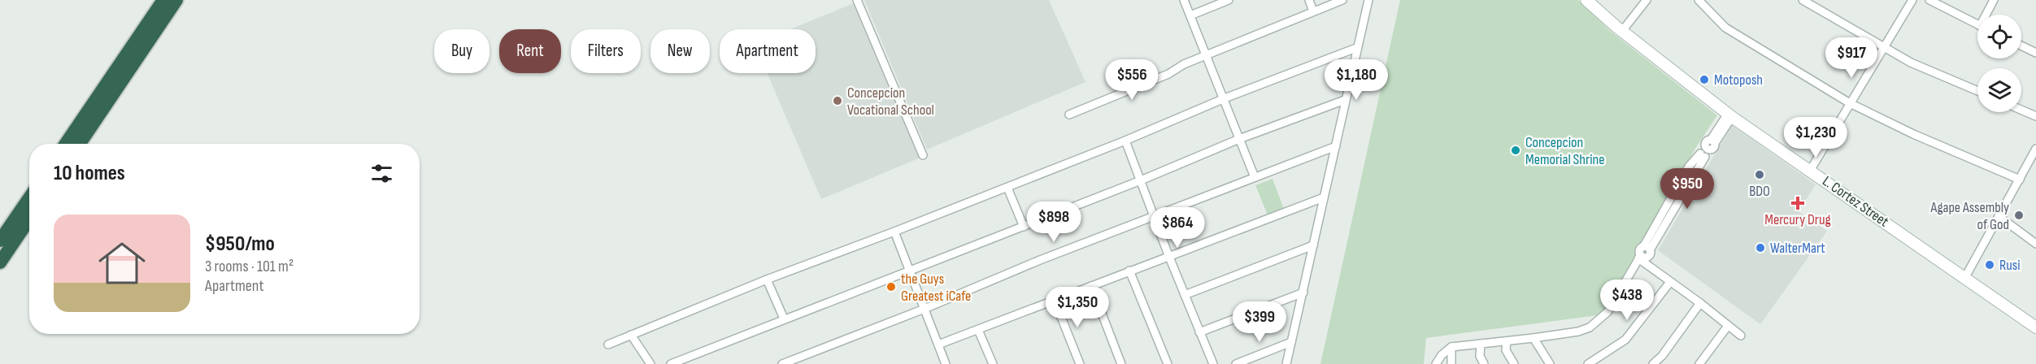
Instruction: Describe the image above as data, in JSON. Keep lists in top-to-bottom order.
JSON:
{
  "streets": {
    "main road": ["L. Cortez Street"]
  },
  "places": {
    "other": [
      "Motoposh",
      "Concepcion Vocational School",
      "Concepcion Memorial Shrine",
      "BDO",
      "Agape Assembly of God",
      "WalterMart",
      "Rusi",
      "the Guys Greatest iCafe"
    ],
    "health": ["Mercury Drug"]
  },
  "page": {
    "chip": [
      "Buy",
      "Rent",
      "Filters",
      "New",
      "Apartment"
    ],
    "price": [
      "$917",
      "$556",
      "$1,180",
      "$1,230",
      "$950",
      "$898",
      "$864",
      "$438",
      "$1,350",
      "$399"
    ],
    "heading": "10 homes",
    "list": [
      {
        "name": "$950/mo",
        "note": "3 rooms · 101 m² · Apartment"
      }
    ]
  }
}
